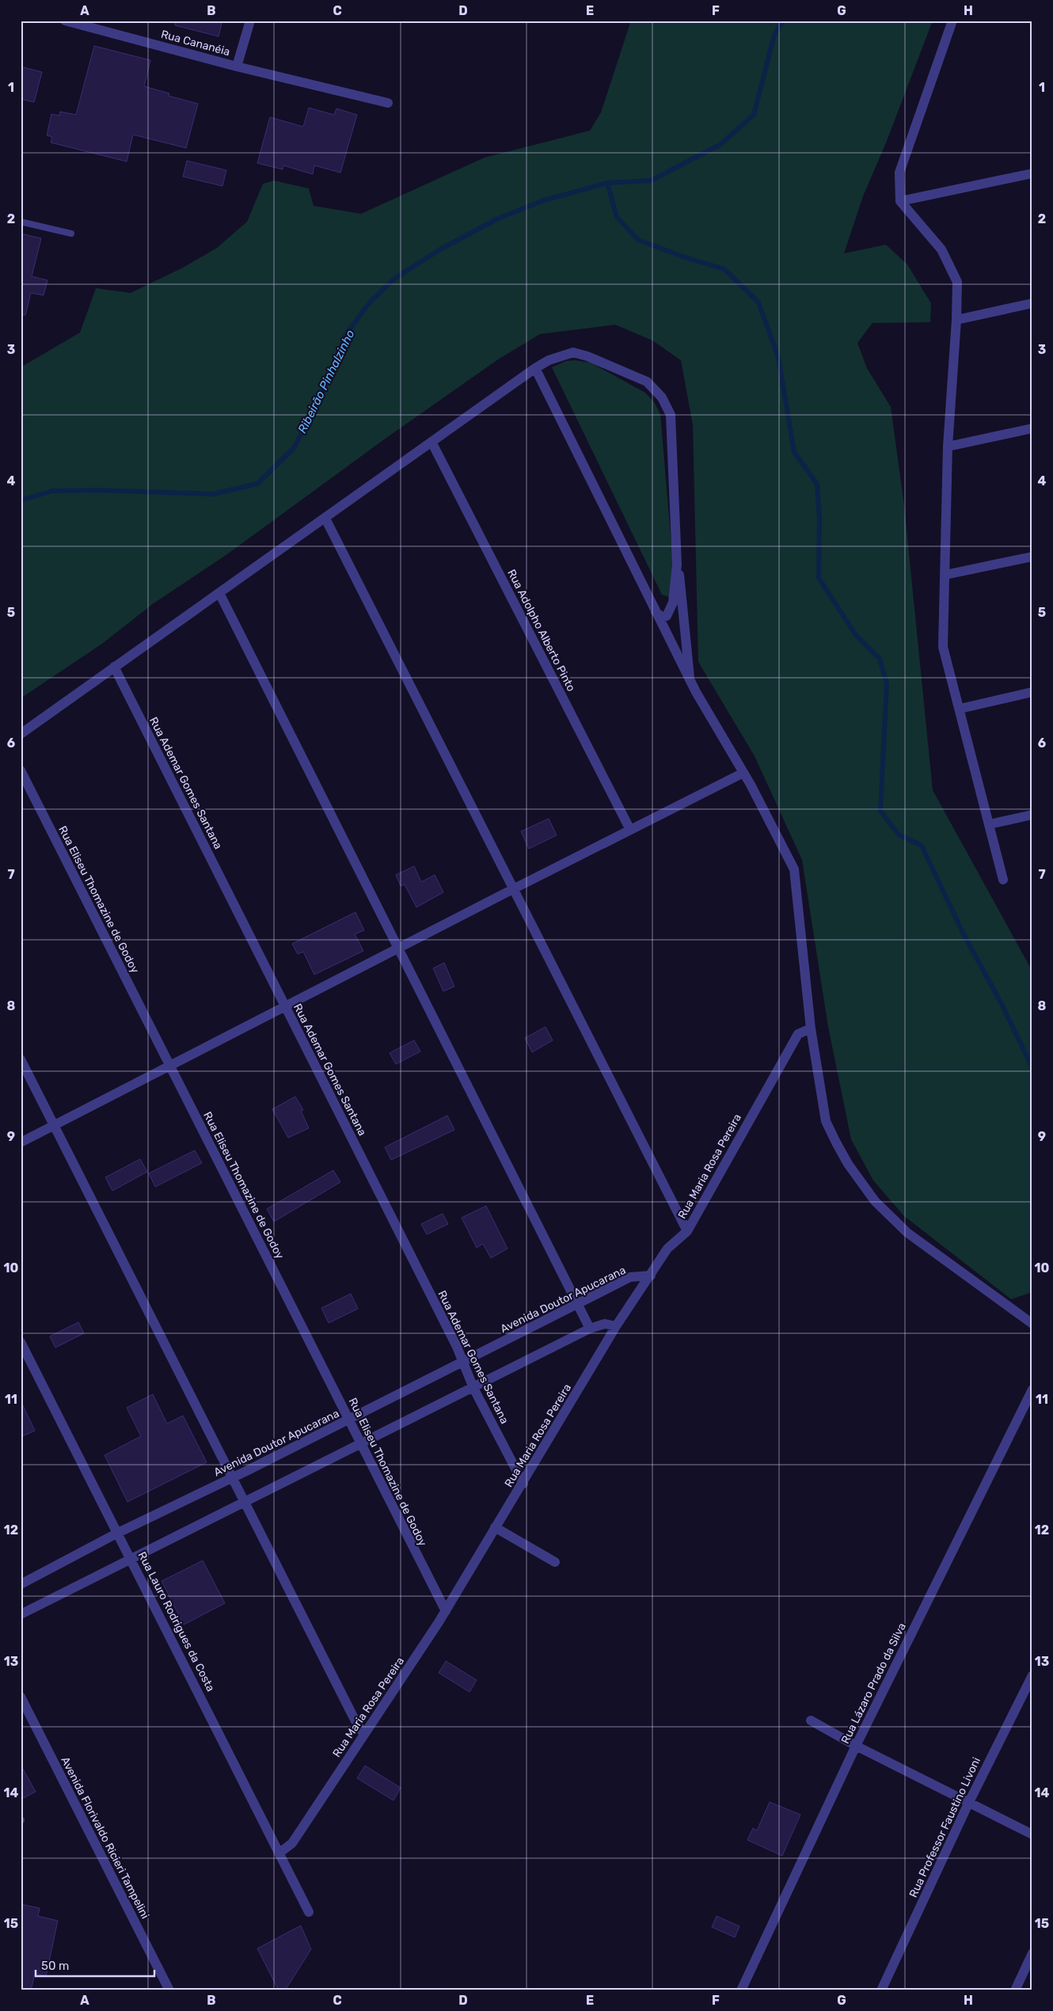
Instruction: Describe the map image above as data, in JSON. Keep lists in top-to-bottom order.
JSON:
{
  "streets": {
    "street": [
      "Rua Cananéia",
      "Rua Adolpho Alberto Pinto",
      "Rua Ademar Gomes Santana",
      "Rua Eliseu Thomazine de Godoy",
      "Rua Maria Rosa Pereira",
      "Avenida Doutor Apucarana",
      "Rua Lauro Rodrigues da Costa",
      "Rua Lázaro Prado da Silva",
      "Rua Professor Faustino Livoni",
      "Avenida Florivaldo Ricieri Tampelini"
    ]
  },
  "crossings": [
    ["Rua Ademar Gomes Santana", "Rua Maria Rosa Pereira"],
    ["Rua Ademar Gomes Santana", "Avenida Doutor Apucarana"],
    ["Rua Eliseu Thomazine de Godoy", "Rua Maria Rosa Pereira"],
    ["Rua Eliseu Thomazine de Godoy", "Avenida Doutor Apucarana"],
    ["Rua Maria Rosa Pereira", "Avenida Doutor Apucarana"],
    ["Rua Maria Rosa Pereira", "Rua Lauro Rodrigues da Costa"],
    ["Avenida Doutor Apucarana", "Rua Lauro Rodrigues da Costa"]
  ],
  "water": ["Ribeirão Pinhalzinho"],
  "scale_bar": "50 m",
  "grid": {
    "columns": [
      "A",
      "B",
      "C",
      "D",
      "E",
      "F",
      "G",
      "H"
    ],
    "rows": [
      "1",
      "2",
      "3",
      "4",
      "5",
      "6",
      "7",
      "8",
      "9",
      "10",
      "11",
      "12",
      "13",
      "14",
      "15"
    ]
  }
}
